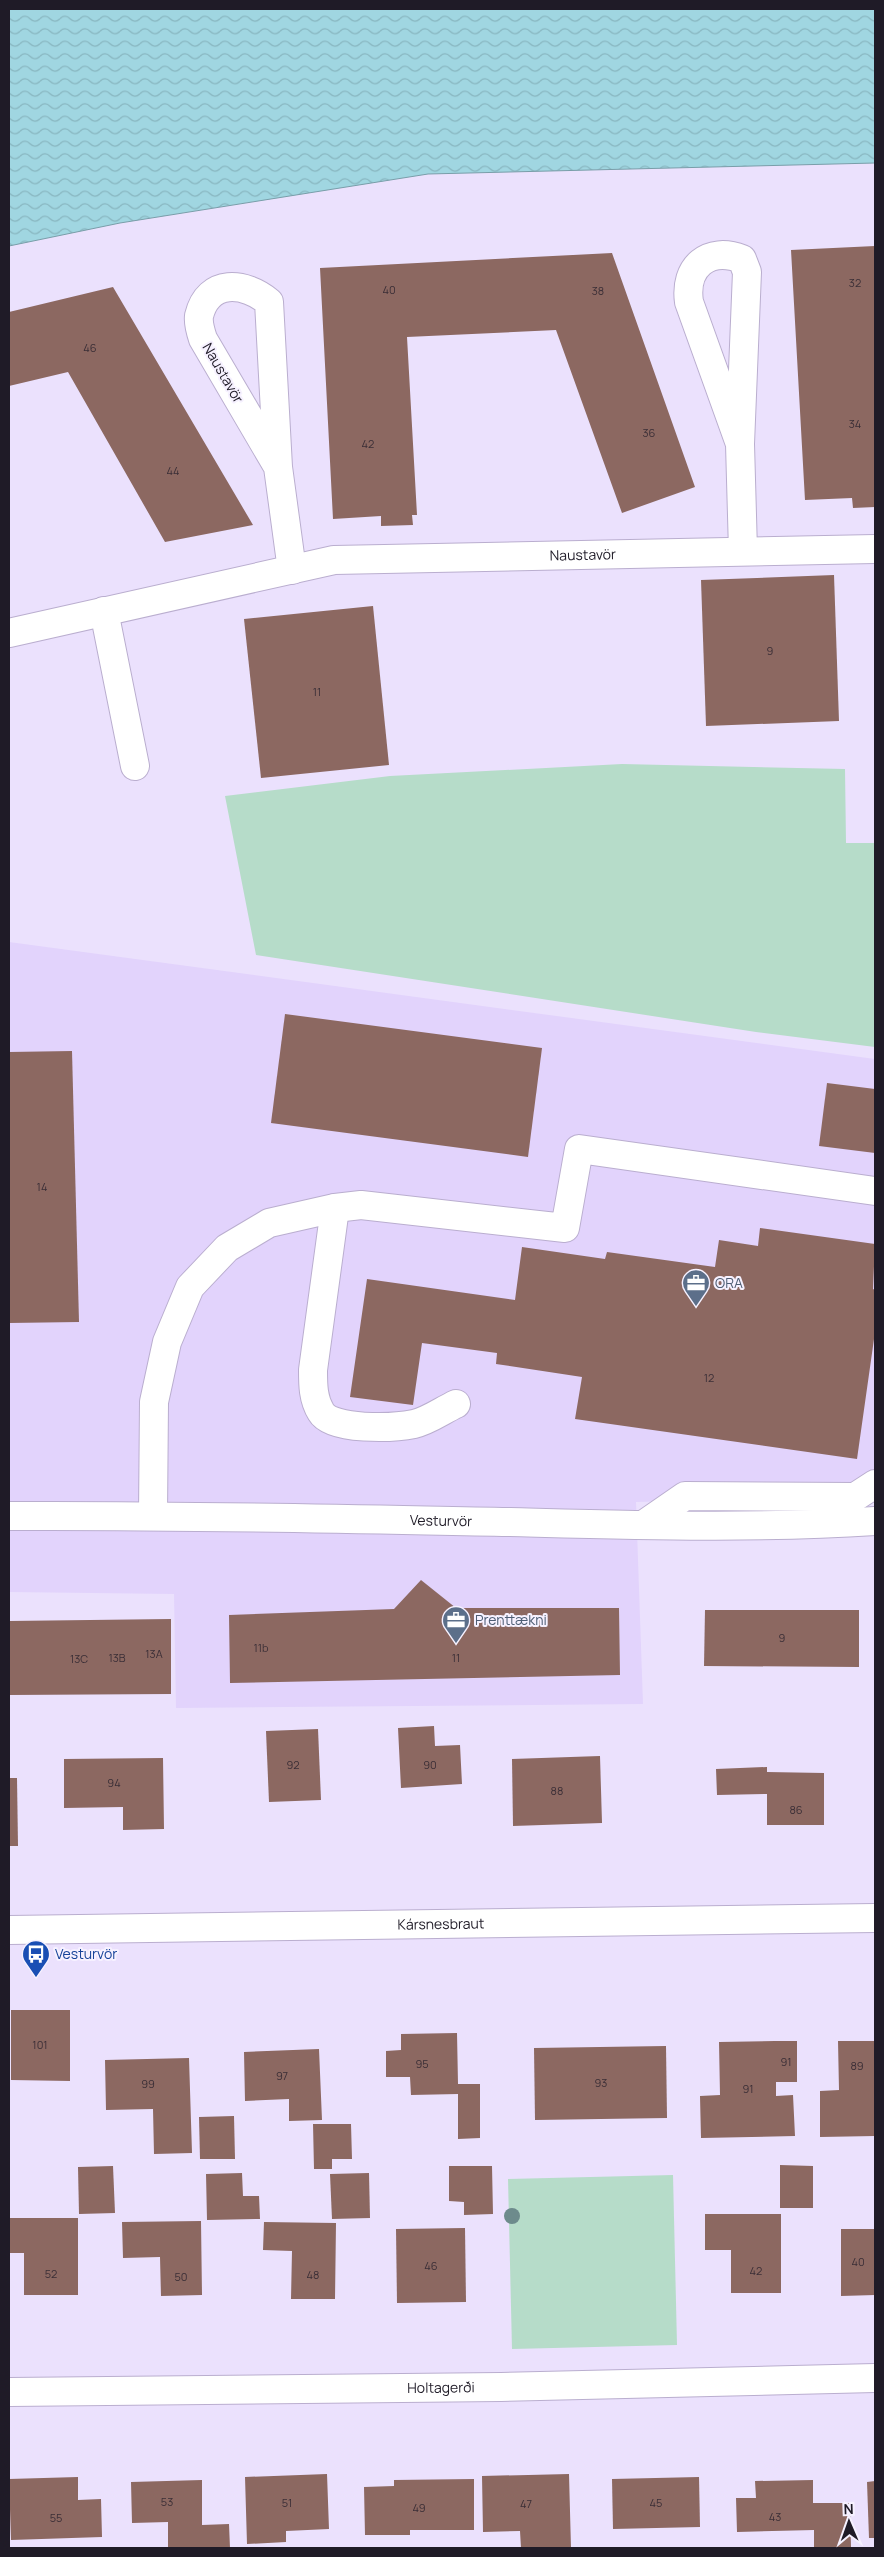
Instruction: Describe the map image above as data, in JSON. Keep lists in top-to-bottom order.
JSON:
{
  "streets": {
    "street": [
      "Naustavör",
      "Vesturvör",
      "Kársnesbraut",
      "Holtagerði"
    ]
  },
  "places": {
    "office": ["ORA", "Prenttækni"],
    "bus stop": ["Vesturvör"]
  },
  "house_numbers": [
    "32",
    "40",
    "38",
    "46",
    "34",
    "36",
    "42",
    "44",
    "9",
    "11",
    "14",
    "12",
    "9",
    "11b",
    "13A",
    "13B",
    "11",
    "13C",
    "92",
    "90",
    "94",
    "88",
    "86",
    "101",
    "91",
    "95",
    "89",
    "97",
    "93",
    "99",
    "91",
    "40",
    "46",
    "42",
    "52",
    "48",
    "50",
    "53",
    "51",
    "45",
    "47",
    "49",
    "43",
    "55"
  ],
  "north": "top"
}
